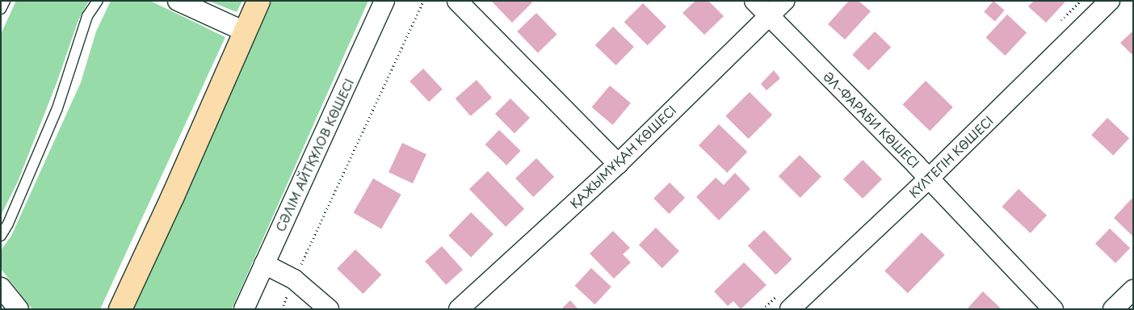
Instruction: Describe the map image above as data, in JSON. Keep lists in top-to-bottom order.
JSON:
{
  "streets": {
    "street": [
      "ӘЛ-ФАРАБИ КӨШЕСІ",
      "СӘЛІМ АЙТҚҰЛОВ КӨШЕСІ",
      "ҚАЖЫМҰҚАН КӨШЕСІ",
      "КҮЛТЕГІН КӨШЕСІ"
    ]
  },
  "crossings": [
    ["ӘЛ-ФАРАБИ КӨШЕСІ", "ҚАЖЫМҰҚАН КӨШЕСІ"],
    ["ӘЛ-ФАРАБИ КӨШЕСІ", "КҮЛТЕГІН КӨШЕСІ"]
  ]
}
